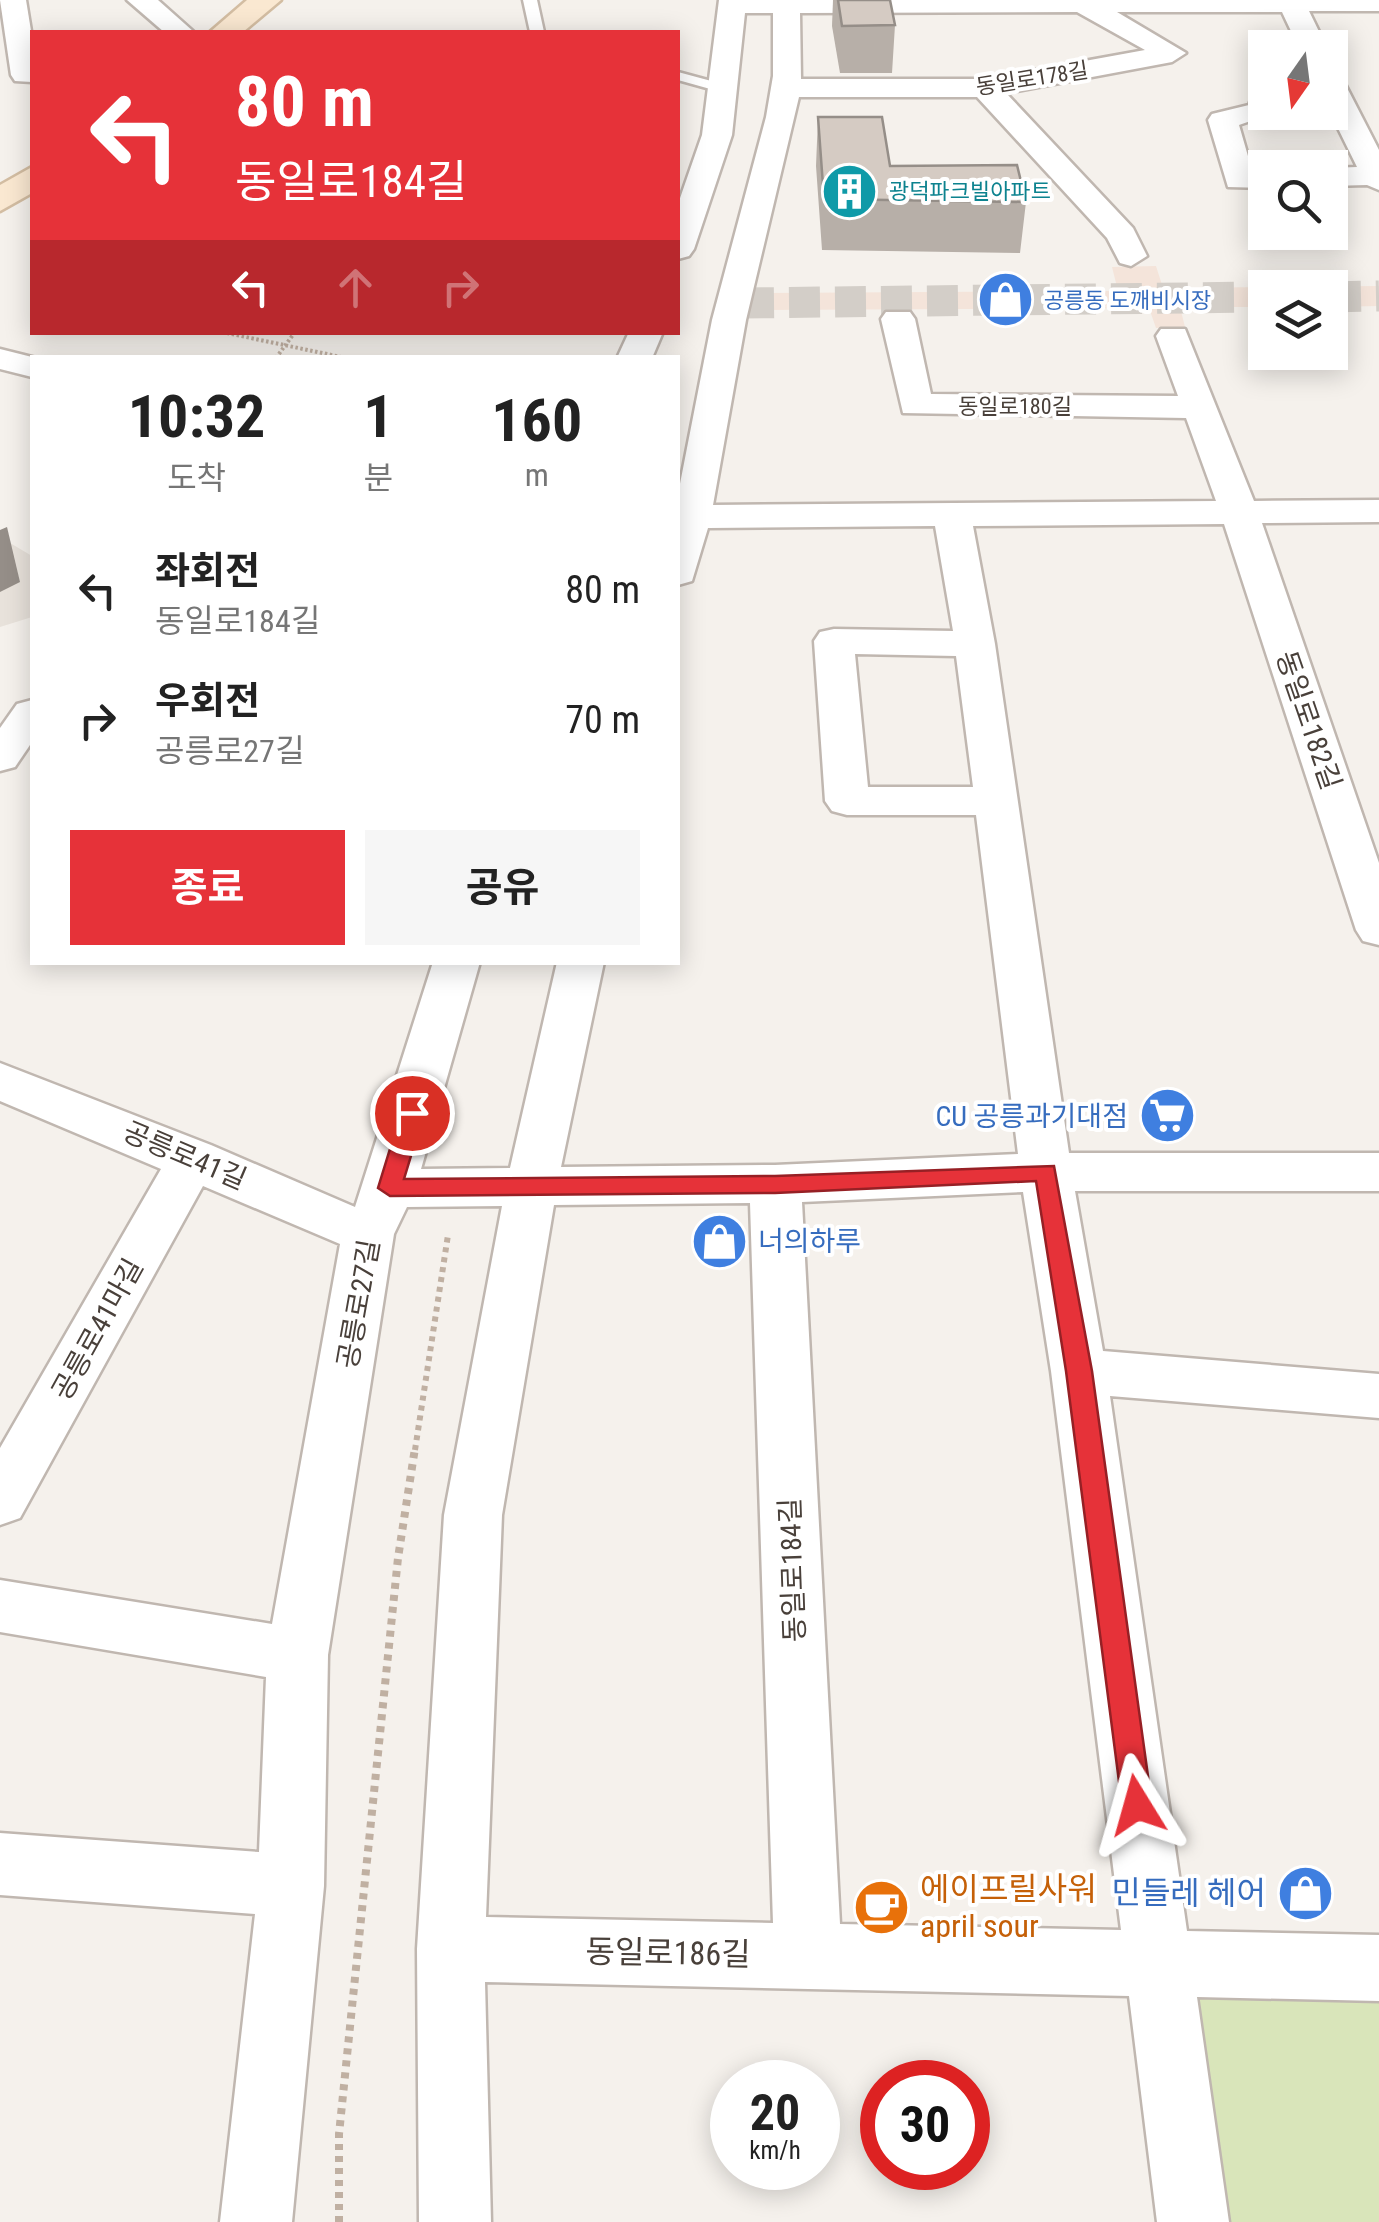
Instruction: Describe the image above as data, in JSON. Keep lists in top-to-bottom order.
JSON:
{
  "streets": {
    "street": [
      "동일로178길",
      "동일로180길",
      "동일로182길",
      "공릉로41길",
      "공릉로27길",
      "공릉로41마길",
      "동일로184길",
      "동일로186길"
    ]
  },
  "crossings": [
    ["공릉로41길", "공릉로27길"],
    ["공릉로41길", "공릉로41마길"],
    ["동일로184길", "동일로186길"]
  ],
  "places": {
    "building": ["광덕파크빌아파트"],
    "shop": ["공릉동 도깨비시장", "너의하루", "민들레 헤어"],
    "supermarket": ["CU 공릉과기대점"],
    "cafe": ["에이프릴사워 april sour"]
  },
  "north": "bottom",
  "page": {
    "turn": ["80 m", "동일로184길"],
    "eta": [
      "10:32",
      "도착",
      "1",
      "분",
      "160",
      "m"
    ],
    "list": [
      {
        "name": "좌회전",
        "note": "동일로184길",
        "value": "80 m"
      },
      {
        "name": "우회전",
        "note": "공릉로27길",
        "value": "70 m"
      }
    ],
    "buttons": ["종료", "공유"],
    "speed": "20 km/h",
    "limit": "30"
  }
}
